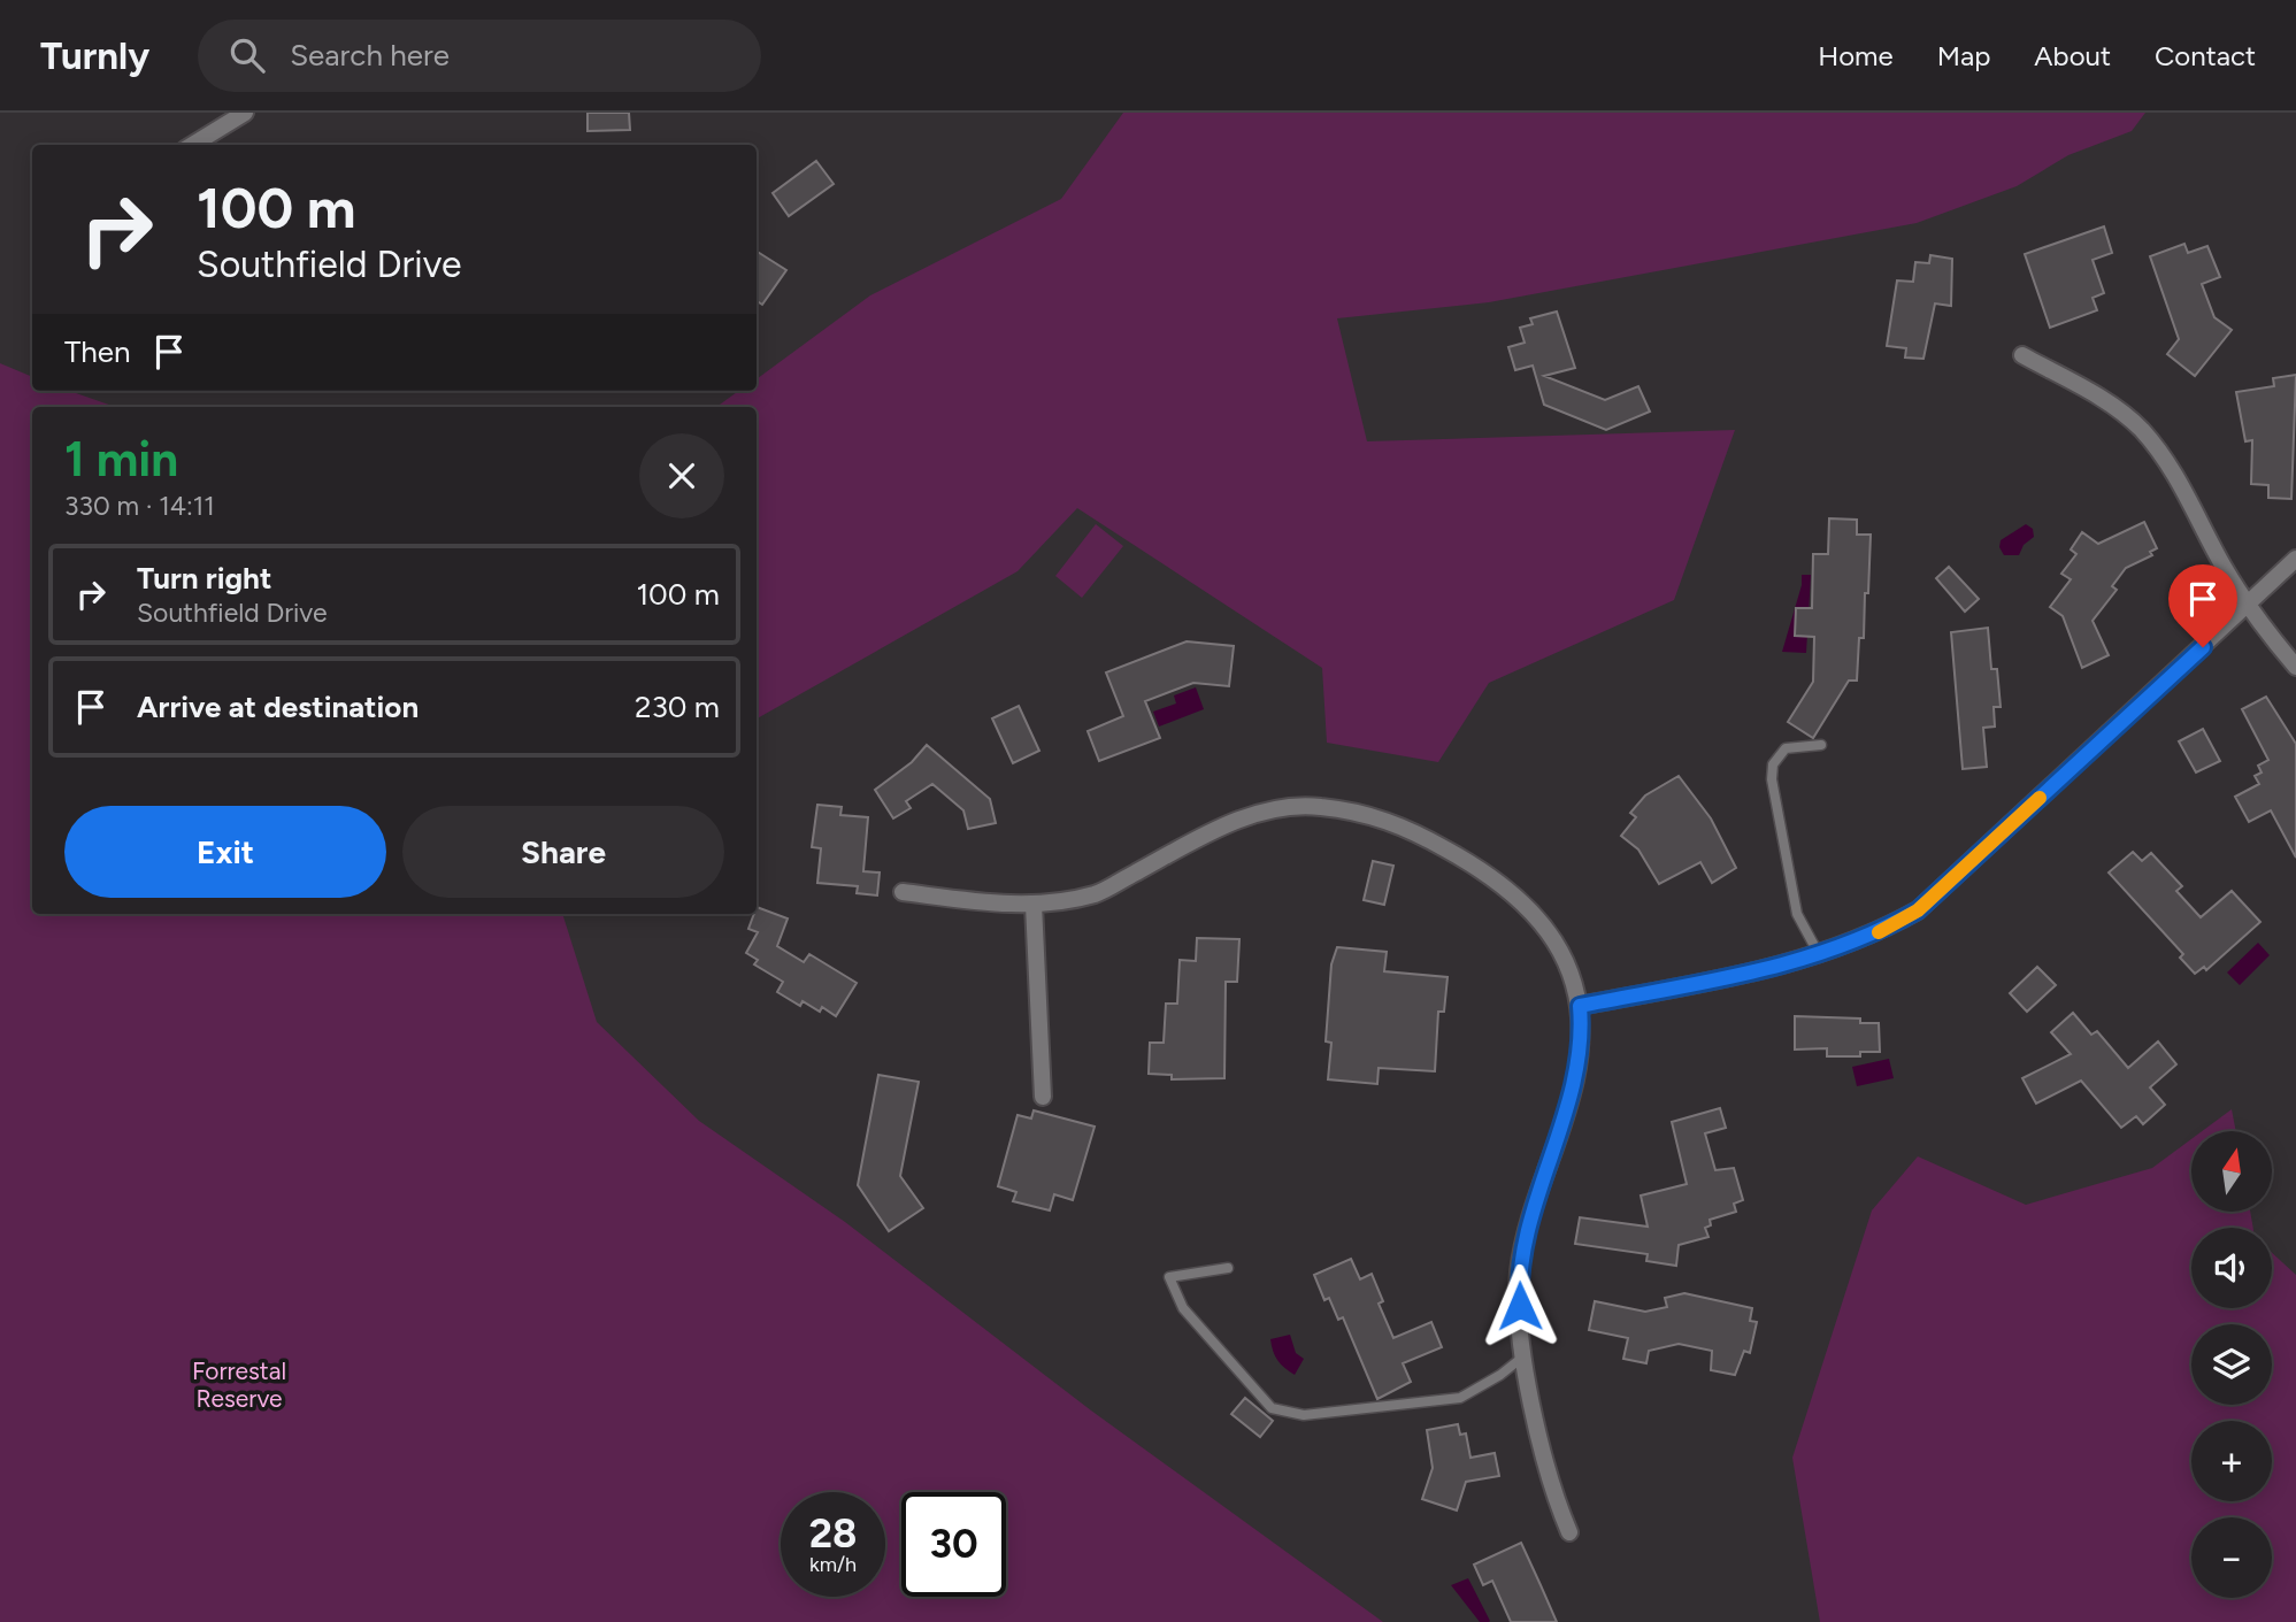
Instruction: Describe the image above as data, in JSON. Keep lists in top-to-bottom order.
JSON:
{
  "parks": ["Forrestal Reserve"],
  "north": "top",
  "page": {
    "header": "Turnly",
    "search": "Search here",
    "nav": [
      "Home",
      "Map",
      "About",
      "Contact"
    ],
    "turn": ["100 m", "Southfield Drive"],
    "then": "Then",
    "heading": ["1 min", "330 m · 14:11"],
    "list": [
      {
        "name": "Turn right",
        "note": "Southfield Drive",
        "value": "100 m"
      },
      {
        "name": "Arrive at destination",
        "value": "230 m"
      }
    ],
    "buttons": ["Exit", "Share"],
    "map_buttons": ["+", "−"],
    "speed": "28 km/h",
    "limit": "30"
  }
}
